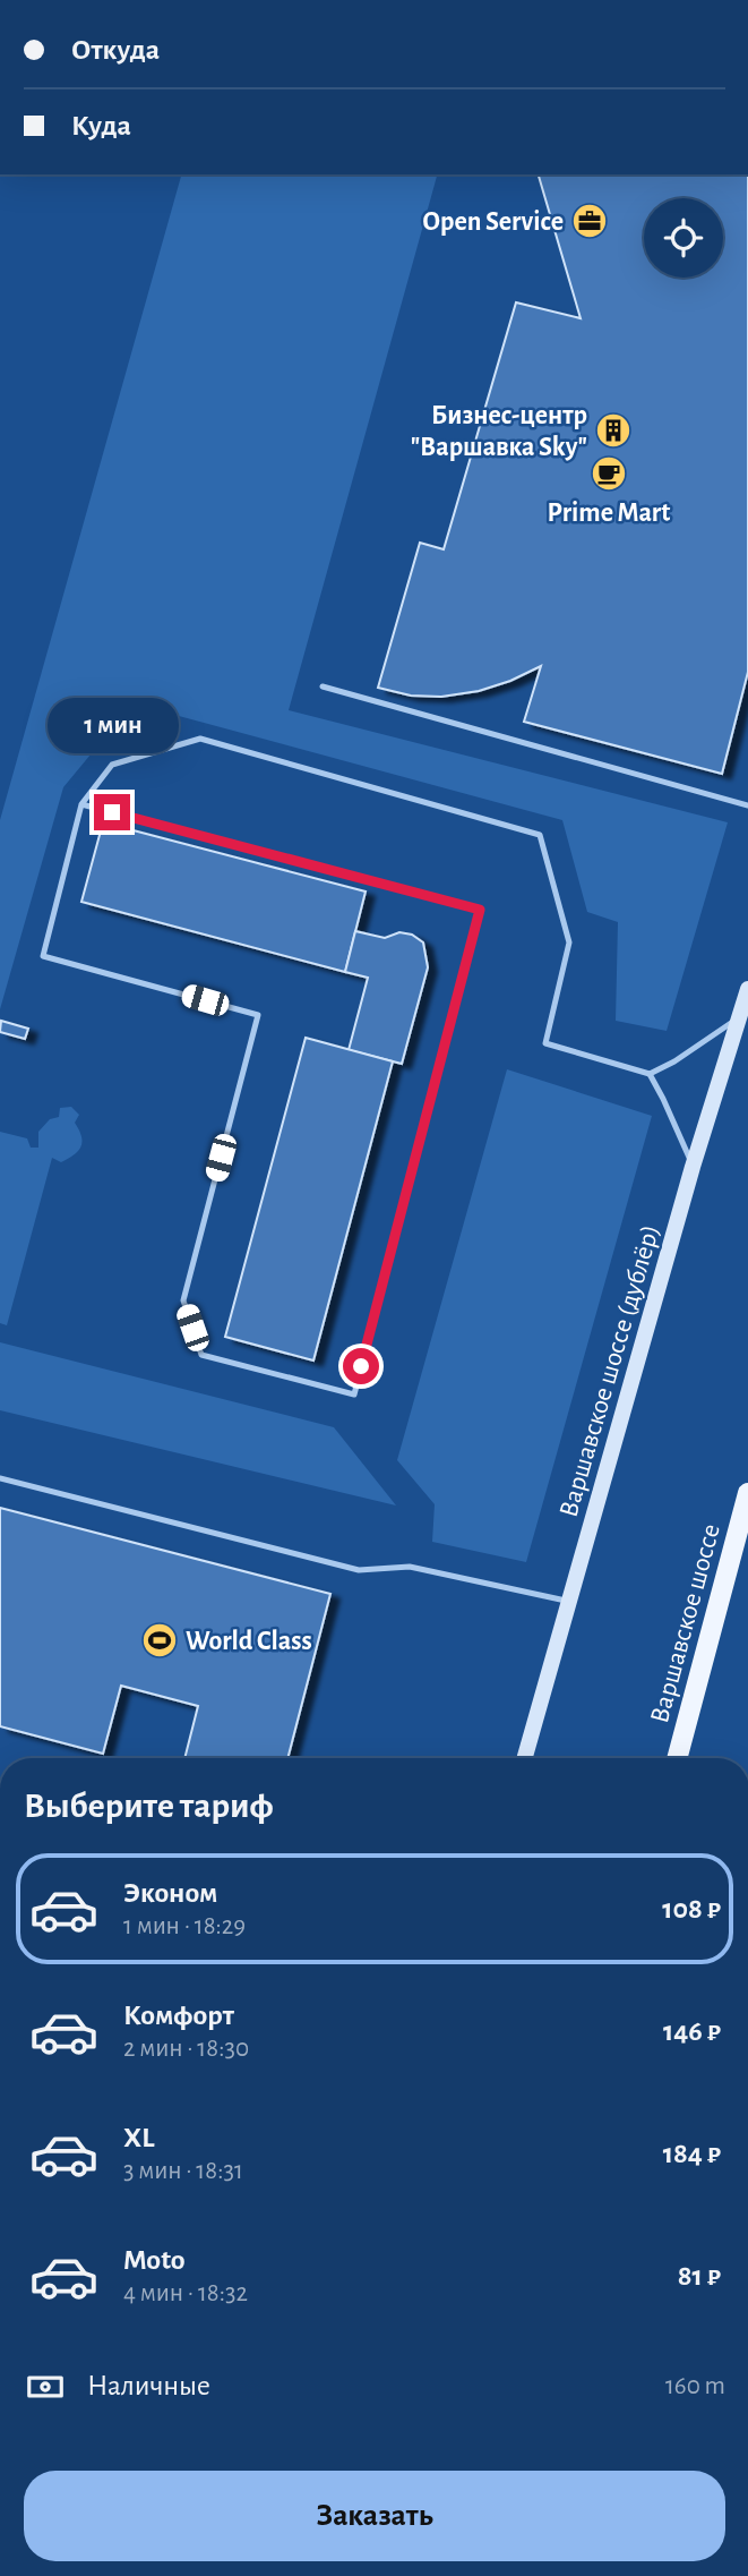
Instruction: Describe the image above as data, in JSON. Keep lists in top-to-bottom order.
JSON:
{
  "streets": {
    "main road": ["Варшавское шоссе (дублёр)", "Варшавское шоссе"]
  },
  "places": {
    "office": ["Open Service"],
    "building": ["Бизнес-центр \"Варшавка Sky\""],
    "cafe": ["Prime Mart"],
    "sports": ["World Class"]
  },
  "page": {
    "banner": ["Откуда", "Куда"],
    "bubble": "1 мин",
    "heading": "Выберите тариф",
    "list": [
      {
        "name": "Эконом",
        "note": "1 мин · 18:29",
        "value": "108 ₽"
      },
      {
        "name": "Комфорт",
        "note": "2 мин · 18:30",
        "value": "146 ₽"
      },
      {
        "name": "XL",
        "note": "3 мин · 18:31",
        "value": "184 ₽"
      },
      {
        "name": "Moto",
        "note": "4 мин · 18:32",
        "value": "81 ₽"
      }
    ],
    "pay": ["Наличные", "160 m"],
    "buttons": "Заказать"
  }
}
